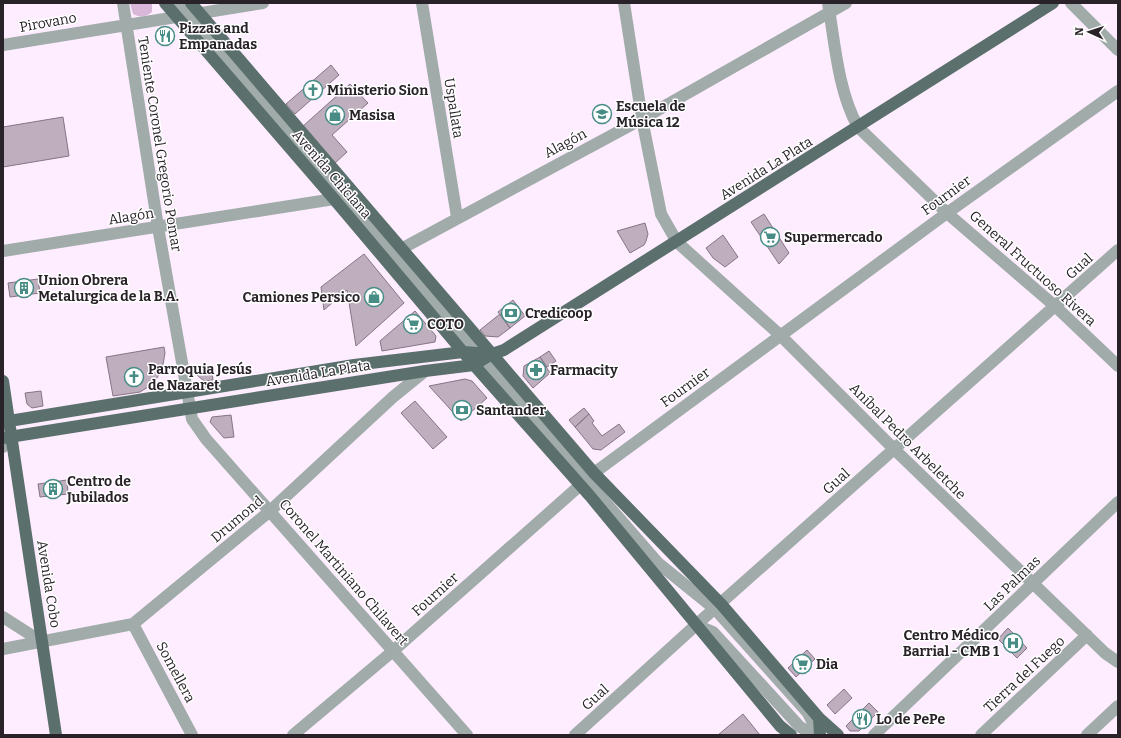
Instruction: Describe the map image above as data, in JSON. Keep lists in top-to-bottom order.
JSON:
{
  "streets": {
    "main road": ["Avenida La Plata", "Avenida Chiclana", "Avenida Cobo"],
    "street": [
      "Pirovano",
      "Uspallata",
      "Alagón",
      "Teniente Coronel Gregorio Pomar",
      "Fournier",
      "Gual",
      "General Fructuoso Rivera",
      "Aníbal Pedro Arbeletche",
      "Drumond",
      "Coronel Martiniano Chilavert",
      "Las Palmas",
      "Somellera",
      "Tierra del Fuego"
    ]
  },
  "crossings": [
    ["Pirovano", "Teniente Coronel Gregorio Pomar"],
    ["Pirovano", "Avenida Chiclana"],
    ["Uspallata", "Alagón"],
    ["Alagón", "Teniente Coronel Gregorio Pomar"],
    ["Alagón", "Avenida Chiclana"],
    ["Alagón", "Aníbal Pedro Arbeletche"],
    ["Teniente Coronel Gregorio Pomar", "Avenida La Plata"],
    ["Teniente Coronel Gregorio Pomar", "Coronel Martiniano Chilavert"],
    ["Avenida La Plata", "Avenida Chiclana"],
    ["Avenida La Plata", "General Fructuoso Rivera"],
    ["Avenida La Plata", "Aníbal Pedro Arbeletche"],
    ["Avenida La Plata", "Drumond"],
    ["Avenida La Plata", "Coronel Martiniano Chilavert"],
    ["Avenida La Plata", "Avenida Cobo"],
    ["Fournier", "General Fructuoso Rivera"],
    ["Fournier", "Aníbal Pedro Arbeletche"],
    ["Fournier", "Coronel Martiniano Chilavert"],
    ["Gual", "General Fructuoso Rivera"],
    ["Gual", "Aníbal Pedro Arbeletche"],
    ["Aníbal Pedro Arbeletche", "Las Palmas"],
    ["Aníbal Pedro Arbeletche", "Tierra del Fuego"],
    ["Drumond", "Coronel Martiniano Chilavert"],
    ["Drumond", "Avenida Cobo"],
    ["Drumond", "Somellera"]
  ],
  "places": {
    "restaurant": ["Pizzas and Empanadas", "Lo de PePe"],
    "church": ["Ministerio Sion", "Parroquia Jesús de Nazaret"],
    "school or university": ["Escuela de Música 12"],
    "shop": ["Masisa", "Camiones Persico"],
    "supermarket": ["Supermercado", "COTO", "Dia"],
    "building": ["Union Obrera Metalurgica de la B.A.", "Centro de Jubilados"],
    "bank": ["Credicoop", "Santander"],
    "pharmacy": ["Farmacity"],
    "hospital": ["Centro Médico Barrial - CMB 1"]
  },
  "north": "left"
}
